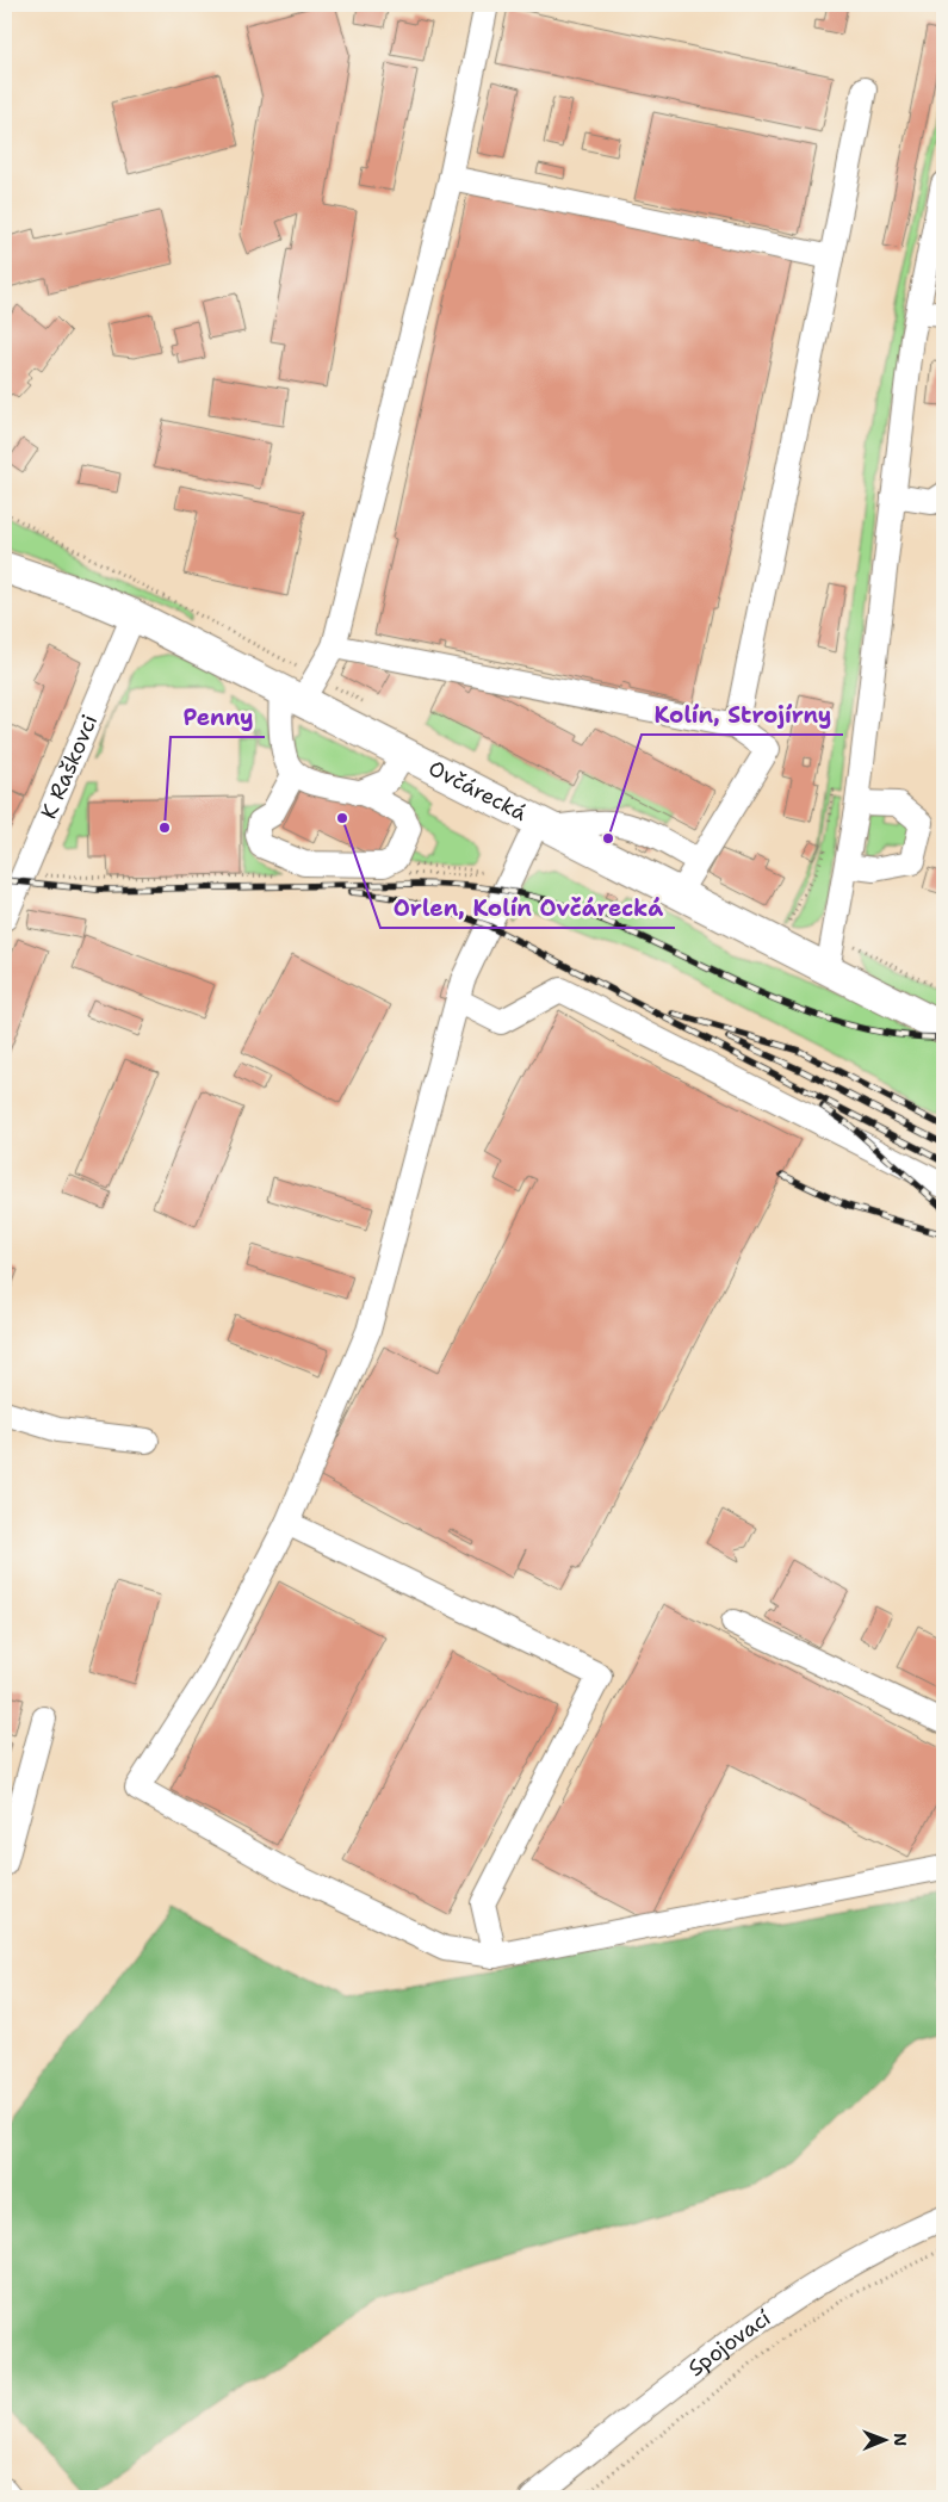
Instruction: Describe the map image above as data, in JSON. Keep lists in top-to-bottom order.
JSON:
{
  "streets": {
    "main road": ["Ovčárecká"],
    "street": ["K Raškovci", "Spojovací"]
  },
  "crossings": [
    ["K Raškovci", "Ovčárecká"]
  ],
  "places": ["Orlen, Kolín Ovčárecká", "Penny", "Kolín, Strojírny"],
  "north": "right"
}
